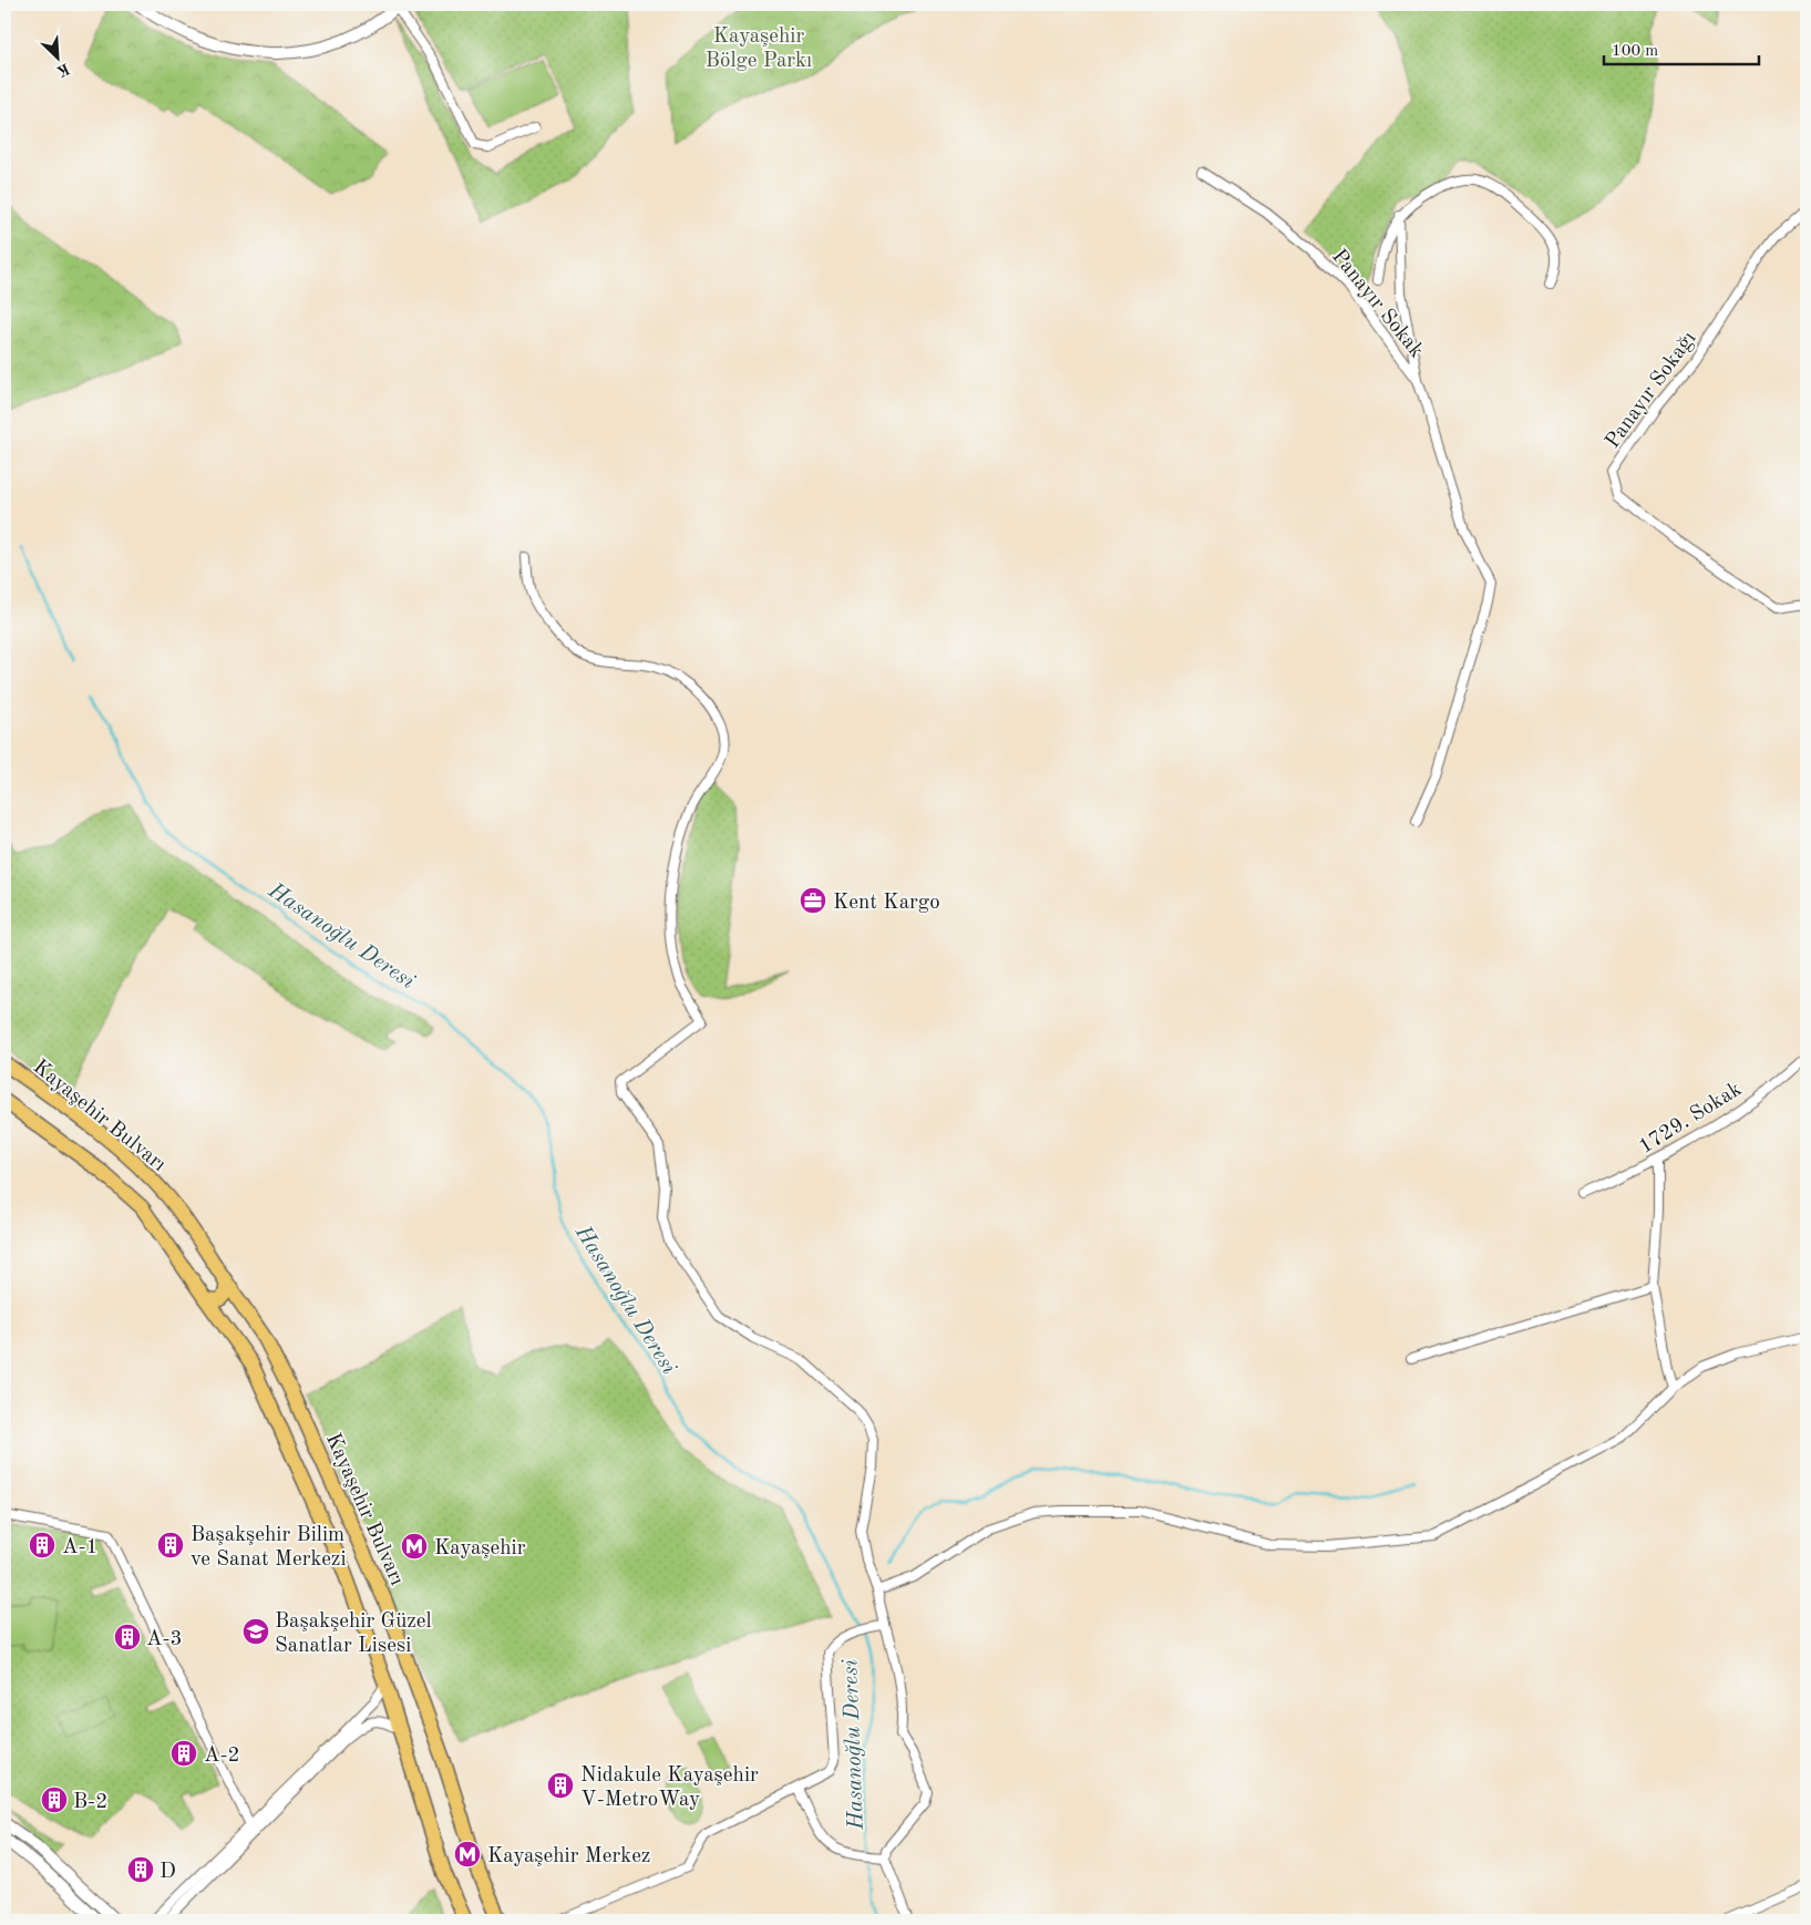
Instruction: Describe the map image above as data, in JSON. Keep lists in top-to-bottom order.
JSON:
{
  "streets": {
    "main road": ["Kayaşehir Bulvarı"],
    "street": ["Panayır Sokak", "Panayır Sokağı", "1729. Sokak"]
  },
  "water": ["Hasanoğlu Deresi"],
  "parks": ["Kayaşehir Bölge Parkı"],
  "places": {
    "office": ["Kent Kargo"],
    "building": [
      "A-1",
      "Başakşehir Bilim ve Sanat Merkezi",
      "A-3",
      "A-2",
      "Nidakule Kayaşehir V-MetroWay",
      "B-2",
      "D"
    ],
    "metro station": ["Kayaşehir", "Kayaşehir Merkez"],
    "school or university": ["Başakşehir Güzel Sanatlar Lisesi"]
  },
  "scale_bar": "100 m",
  "north": "bottom right"
}
